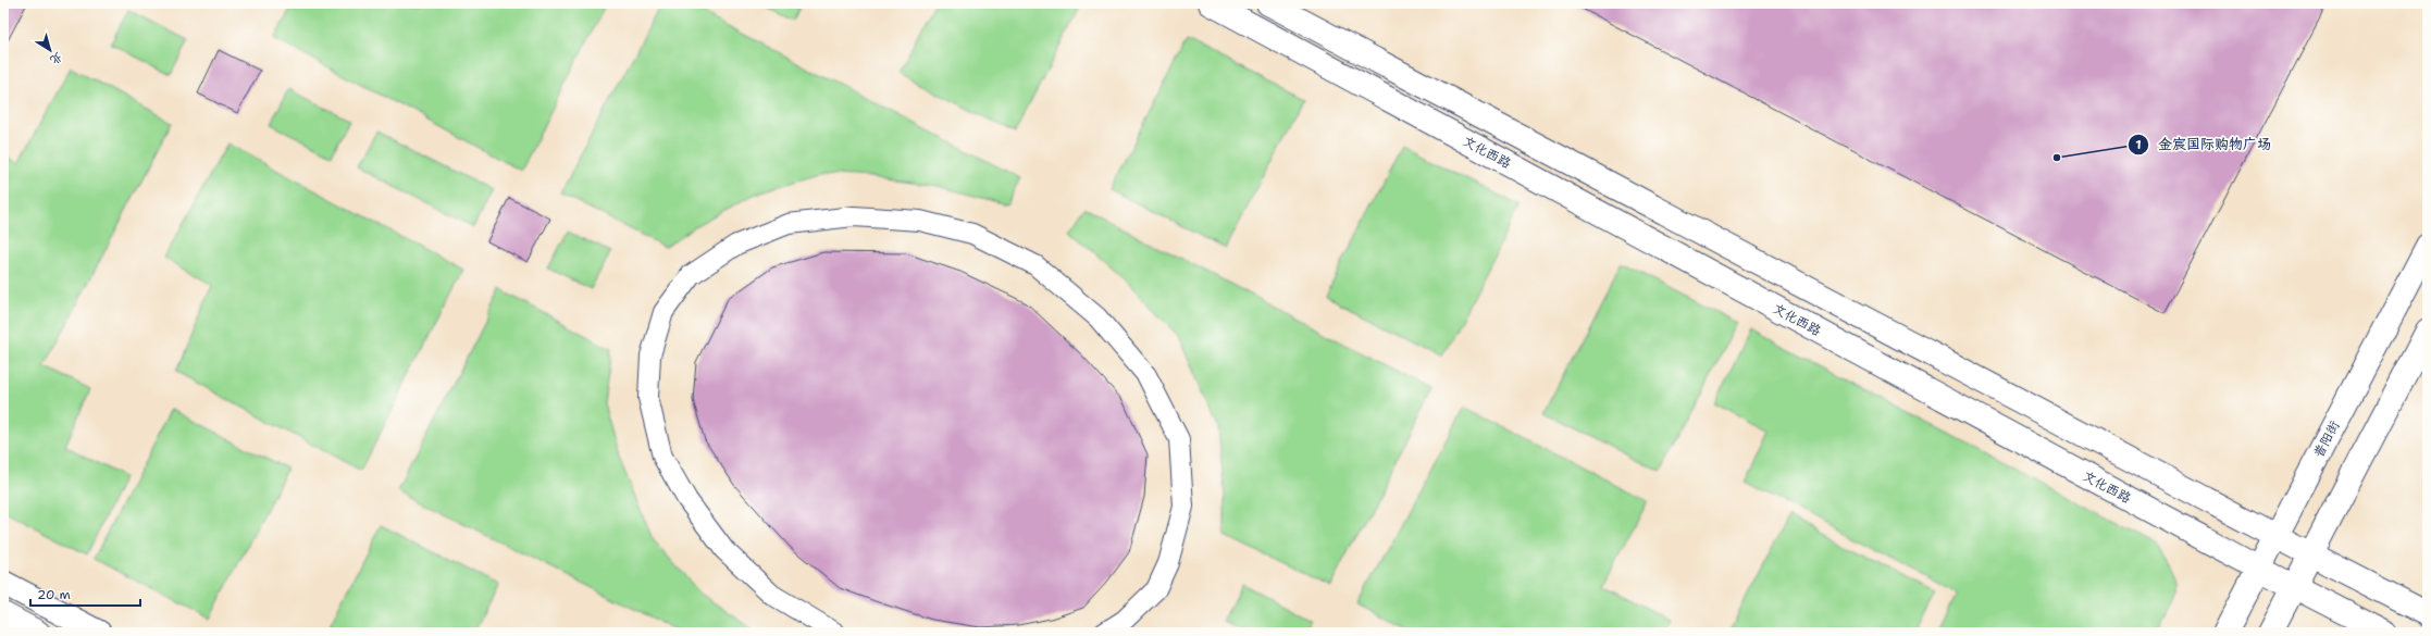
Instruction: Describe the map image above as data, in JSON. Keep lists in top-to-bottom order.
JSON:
{
  "streets": {
    "street": ["文化西路", "普阳街"]
  },
  "crossings": [
    ["文化西路", "普阳街"]
  ],
  "places": ["金宸国际购物广场"],
  "scale_bar": "20 m",
  "north": "bottom right"
}
